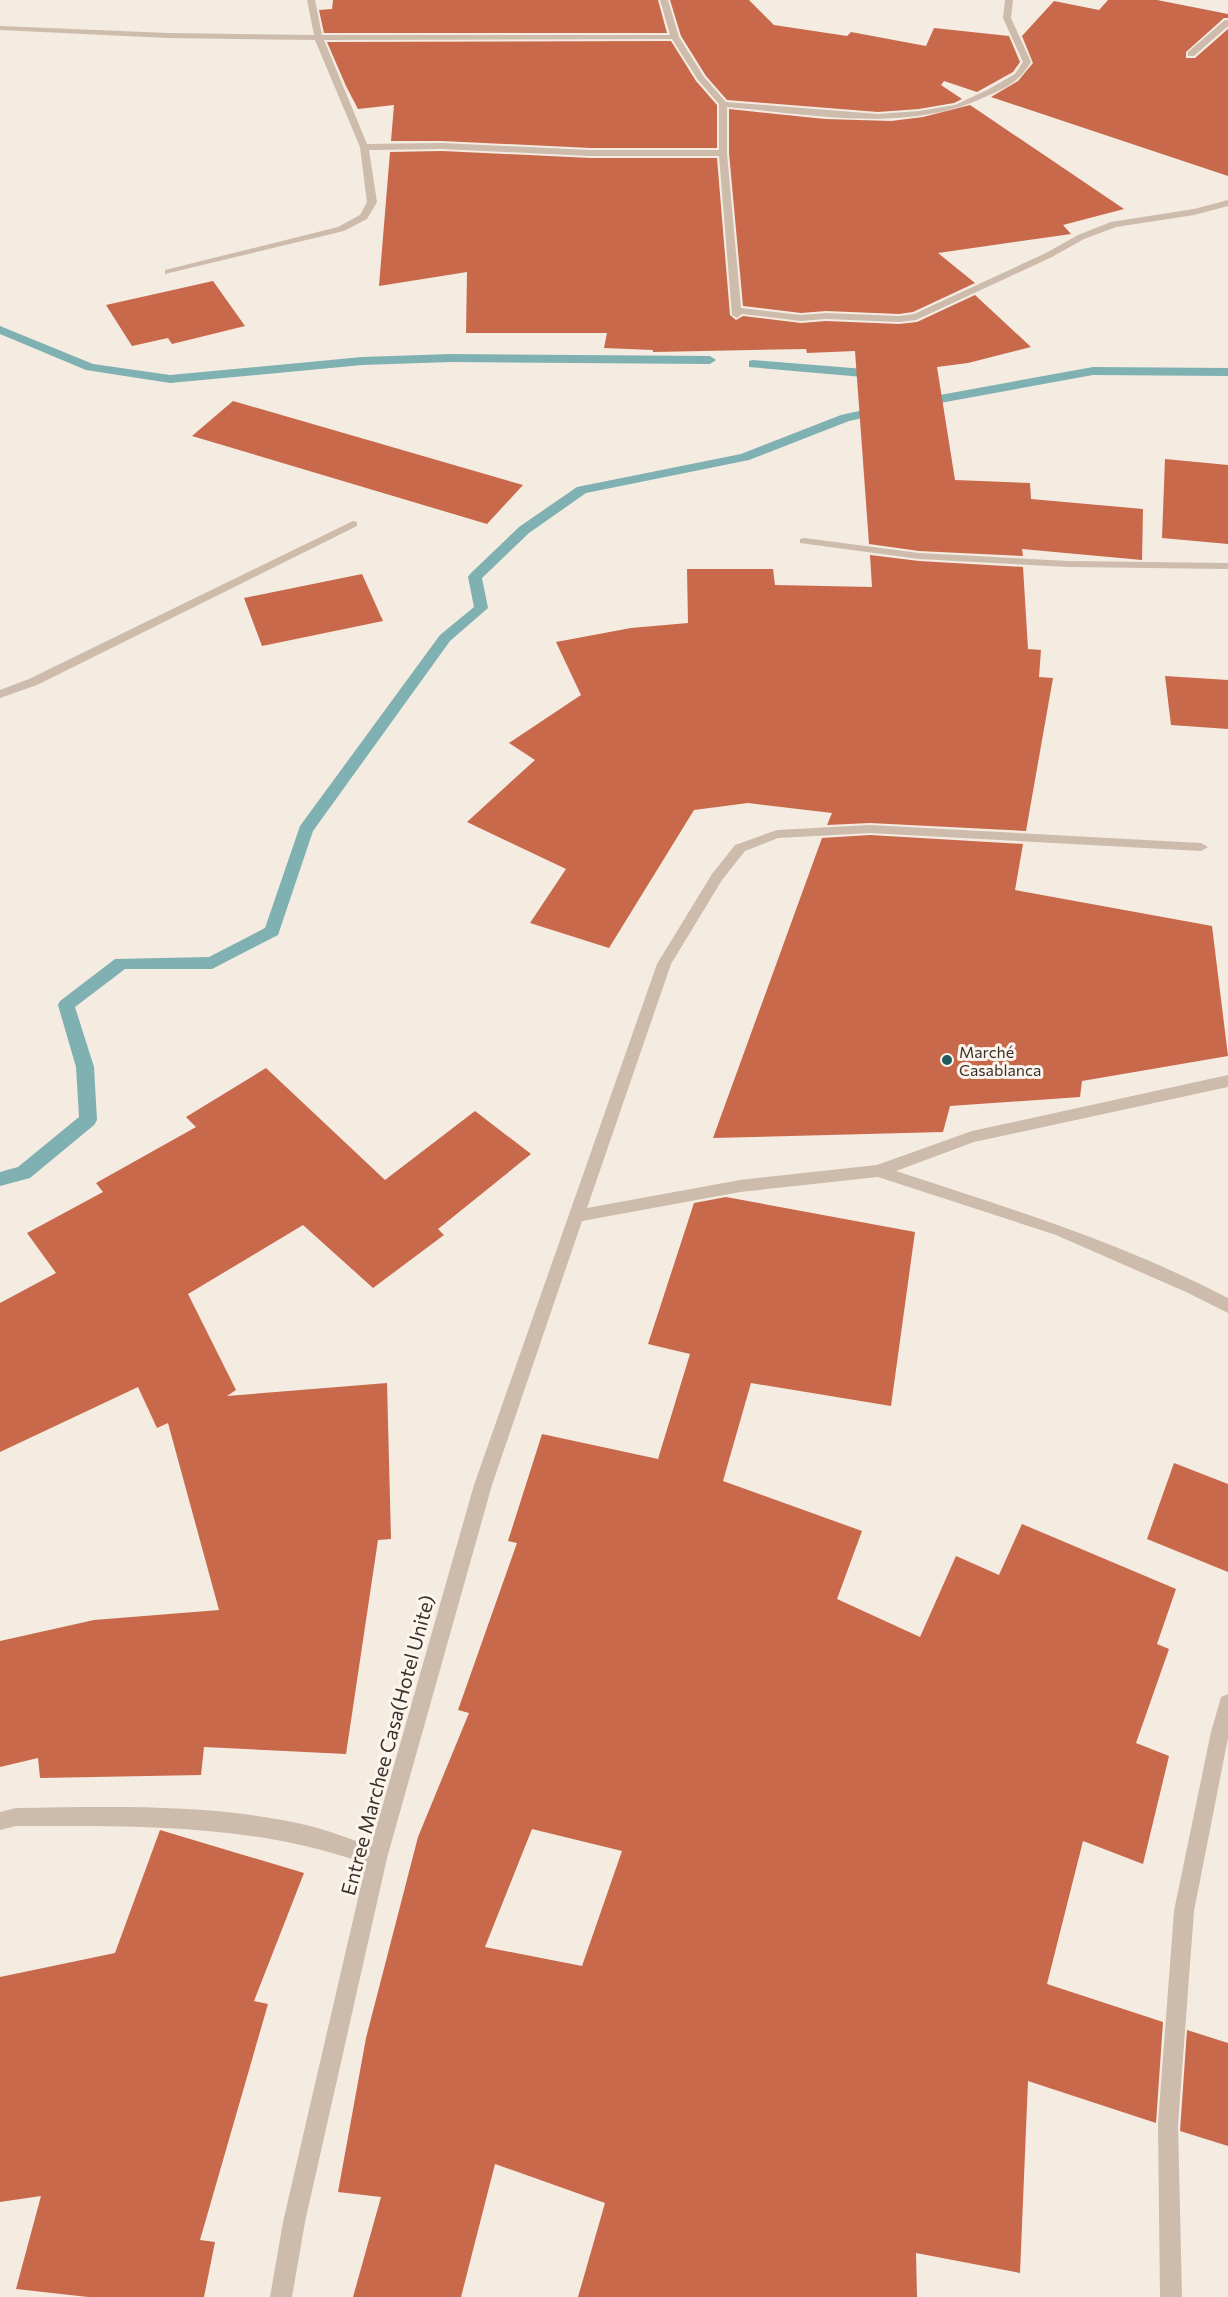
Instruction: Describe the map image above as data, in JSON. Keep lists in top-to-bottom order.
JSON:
{
  "streets": {
    "street": ["Entree Marchee Casa(Hotel Unite)"]
  },
  "places": ["Marché Casablanca"]
}
